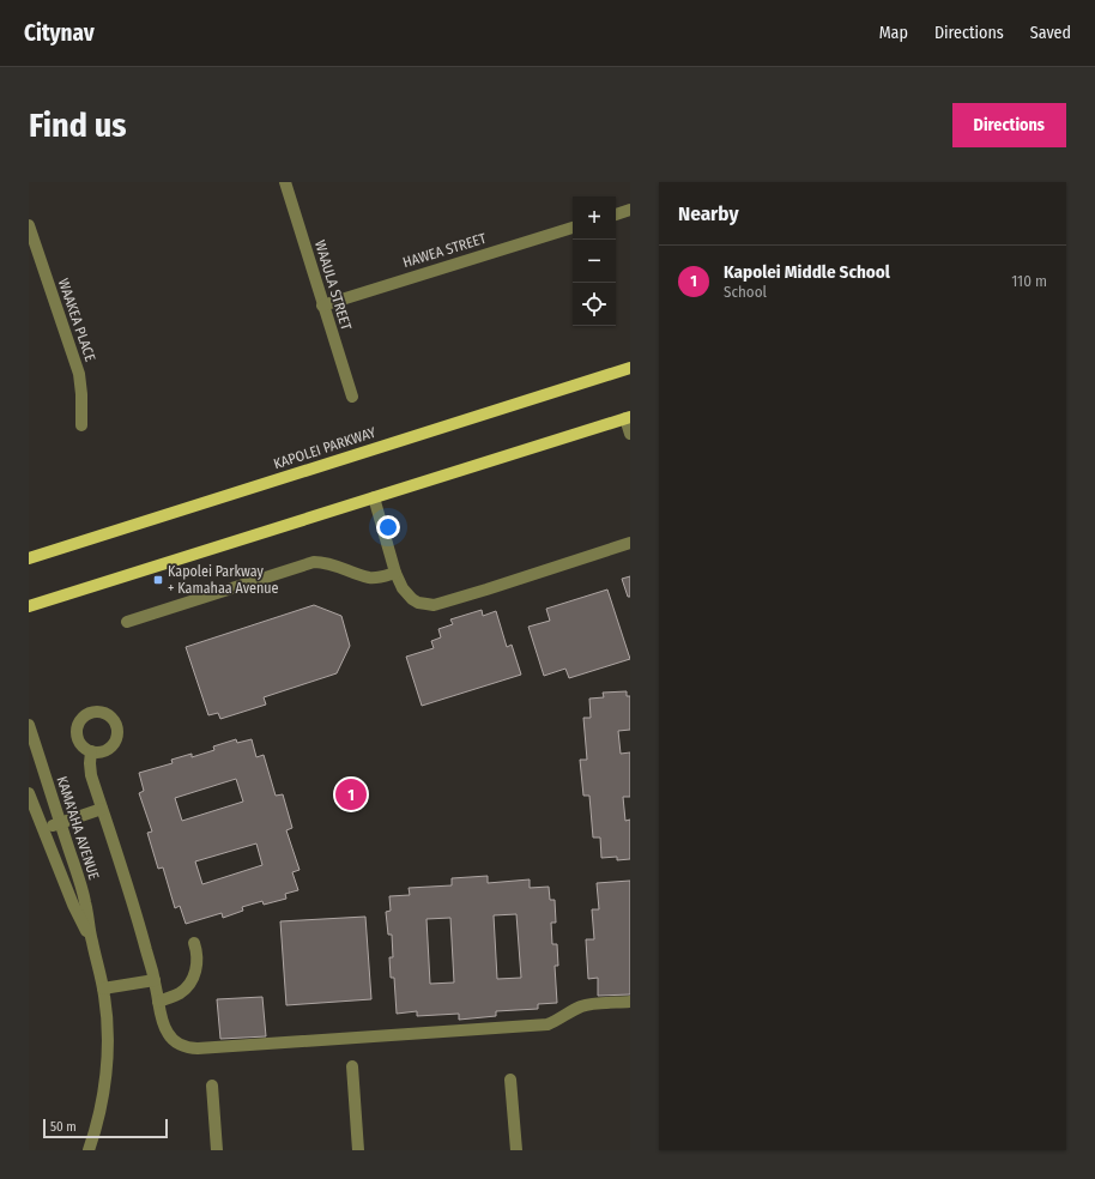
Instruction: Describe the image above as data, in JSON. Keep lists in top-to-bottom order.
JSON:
{
  "streets": {
    "main road": ["KAPOLEI PARKWAY"],
    "street": [
      "HAWEA STREET",
      "WAAULA STREET",
      "WAAKEA PLACE",
      "KAMA'AHA AVENUE"
    ]
  },
  "crossings": [
    ["HAWEA STREET", "WAAULA STREET"]
  ],
  "places": {
    "transit": ["Kapolei Parkway + Kamahaa Avenue"]
  },
  "scale_bar": "50 m",
  "page": {
    "header": "Citynav",
    "nav": ["Map", "Directions", "Saved"],
    "buttons": "Directions",
    "title": "Find us",
    "heading": "Nearby",
    "map_buttons": ["+", "−"],
    "list": [
      {
        "mark": "1",
        "name": "Kapolei Middle School",
        "note": "School",
        "value": "110 m"
      }
    ],
    "pins": "1",
    "scale": "50 m"
  }
}
